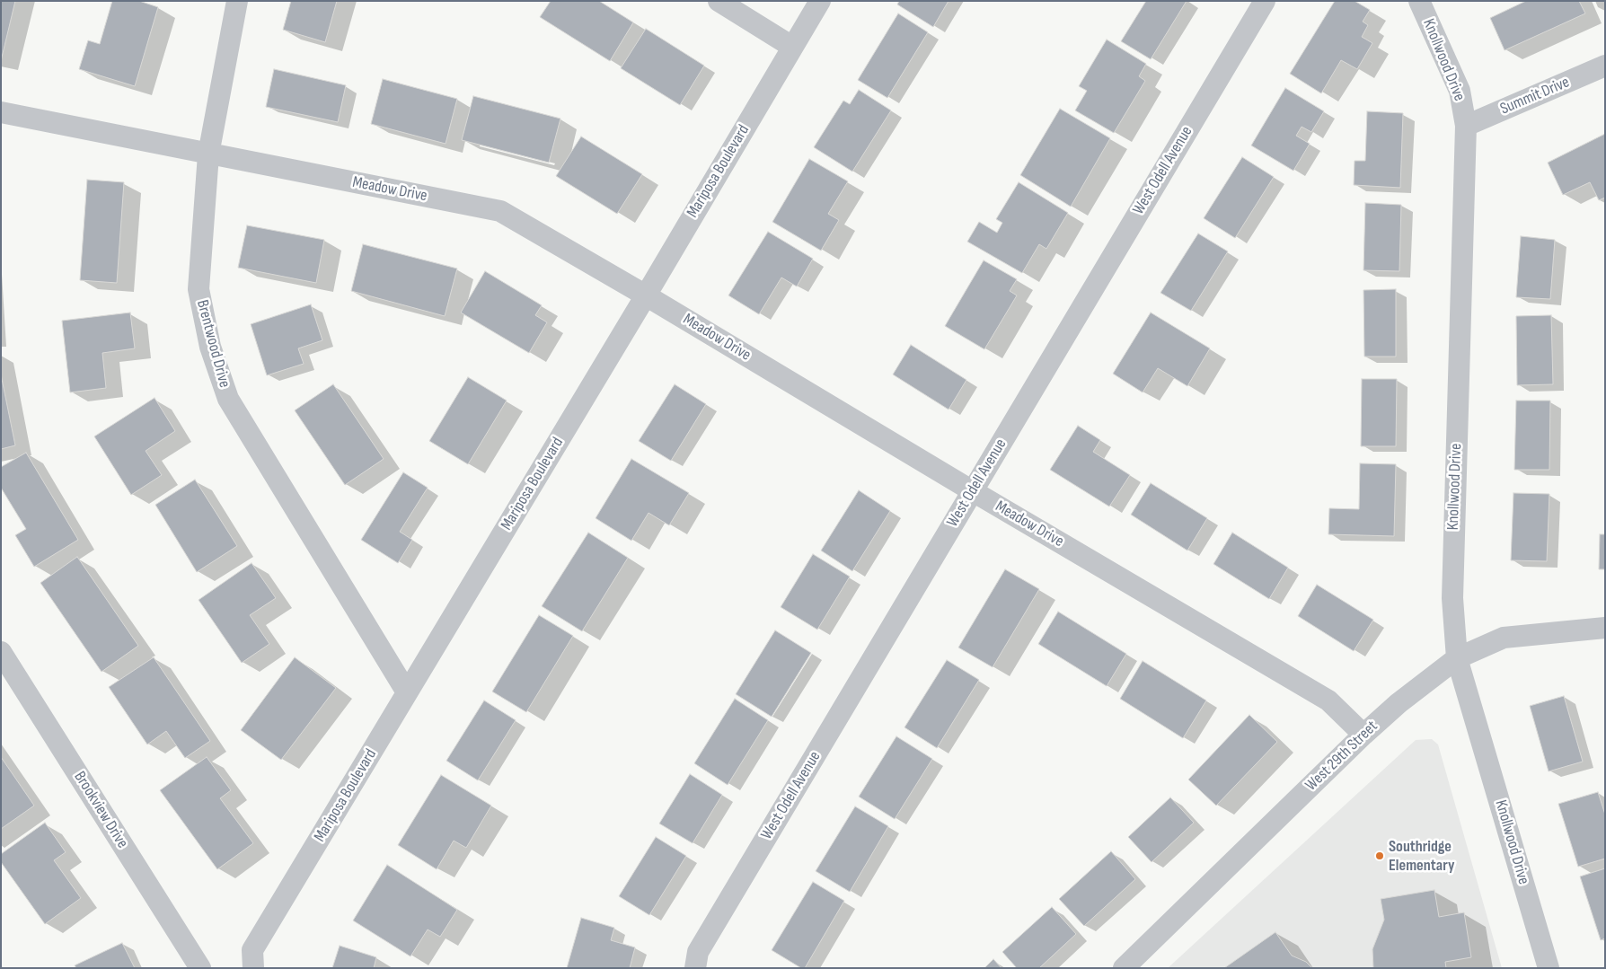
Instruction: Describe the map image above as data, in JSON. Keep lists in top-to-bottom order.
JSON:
{
  "streets": {
    "street": [
      "Knollwood Drive",
      "Summit Drive",
      "West Odell Avenue",
      "Mariposa Boulevard",
      "Meadow Drive",
      "Brentwood Drive",
      "West 29th Street",
      "Brookview Drive"
    ]
  },
  "crossings": [
    ["Knollwood Drive", "Summit Drive"],
    ["Knollwood Drive", "West 29th Street"],
    ["West Odell Avenue", "Meadow Drive"],
    ["Mariposa Boulevard", "Meadow Drive"],
    ["Mariposa Boulevard", "Brentwood Drive"],
    ["Meadow Drive", "Brentwood Drive"],
    ["Meadow Drive", "West 29th Street"]
  ],
  "places": ["Southridge Elementary"]
}
